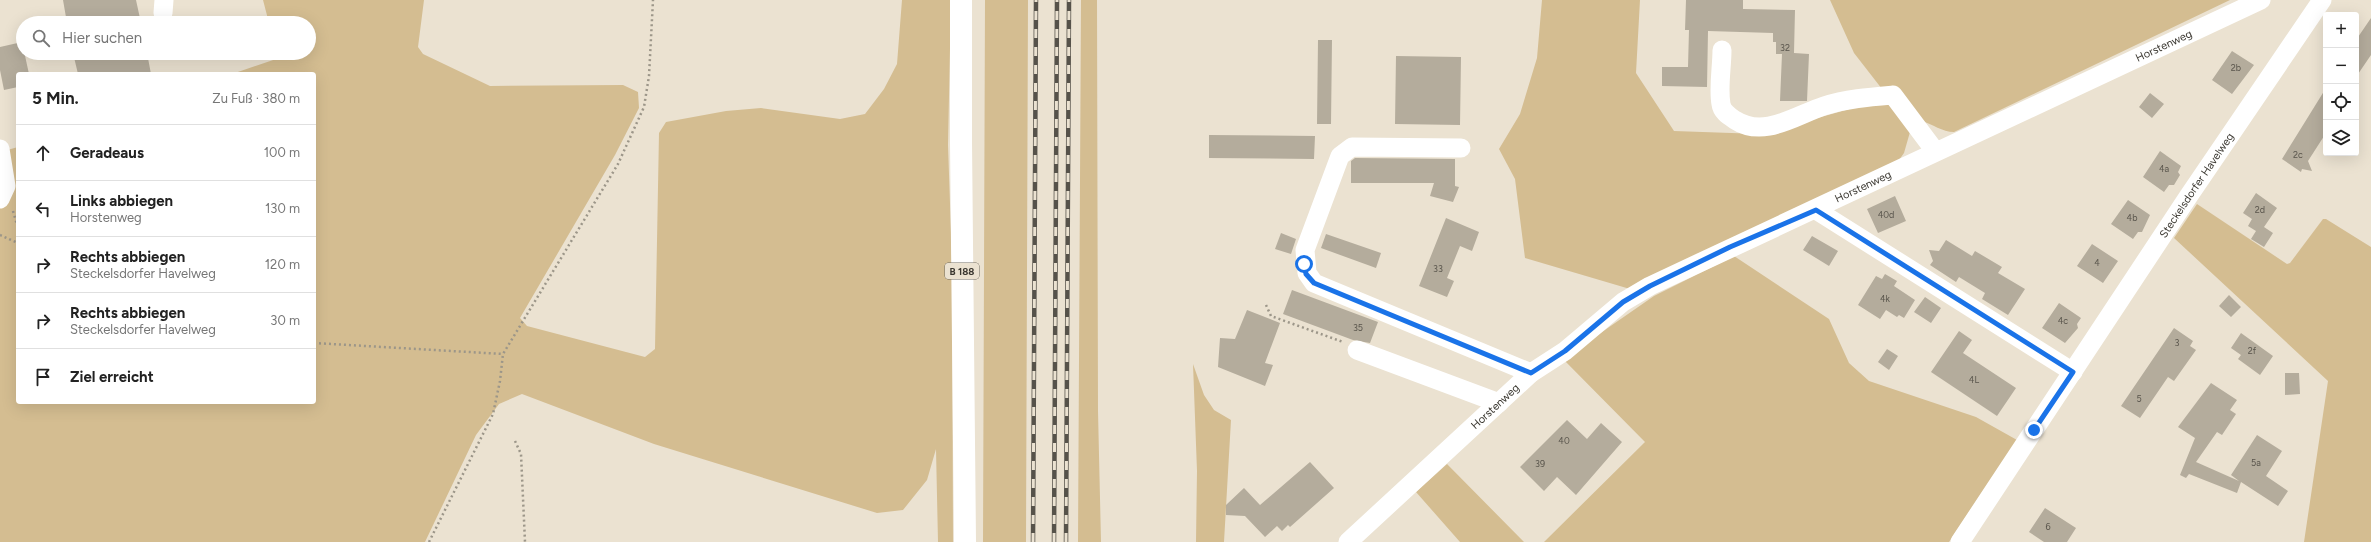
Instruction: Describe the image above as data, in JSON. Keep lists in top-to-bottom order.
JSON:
{
  "streets": {
    "main road": ["B 188"],
    "street": ["Horstenweg", "Steckelsdorfer Havelweg"]
  },
  "house_numbers": [
    "32",
    "2b",
    "2c",
    "4a",
    "2d",
    "40d",
    "4b",
    "4",
    "33",
    "4k",
    "4c",
    "35",
    "3",
    "2f",
    "4L",
    "5",
    "40",
    "5a",
    "39",
    "6"
  ],
  "page": {
    "map_buttons": ["+", "−"],
    "search": "Hier suchen",
    "heading": ["5 Min.", "Zu Fuß · 380 m"],
    "list": [
      ["Geradeaus", "100 m"],
      ["Links abbiegen", "Horstenweg", "130 m"],
      ["Rechts abbiegen", "Steckelsdorfer Havelweg", "120 m"],
      ["Rechts abbiegen", "Steckelsdorfer Havelweg", "30 m"],
      "Ziel erreicht"
    ]
  }
}
